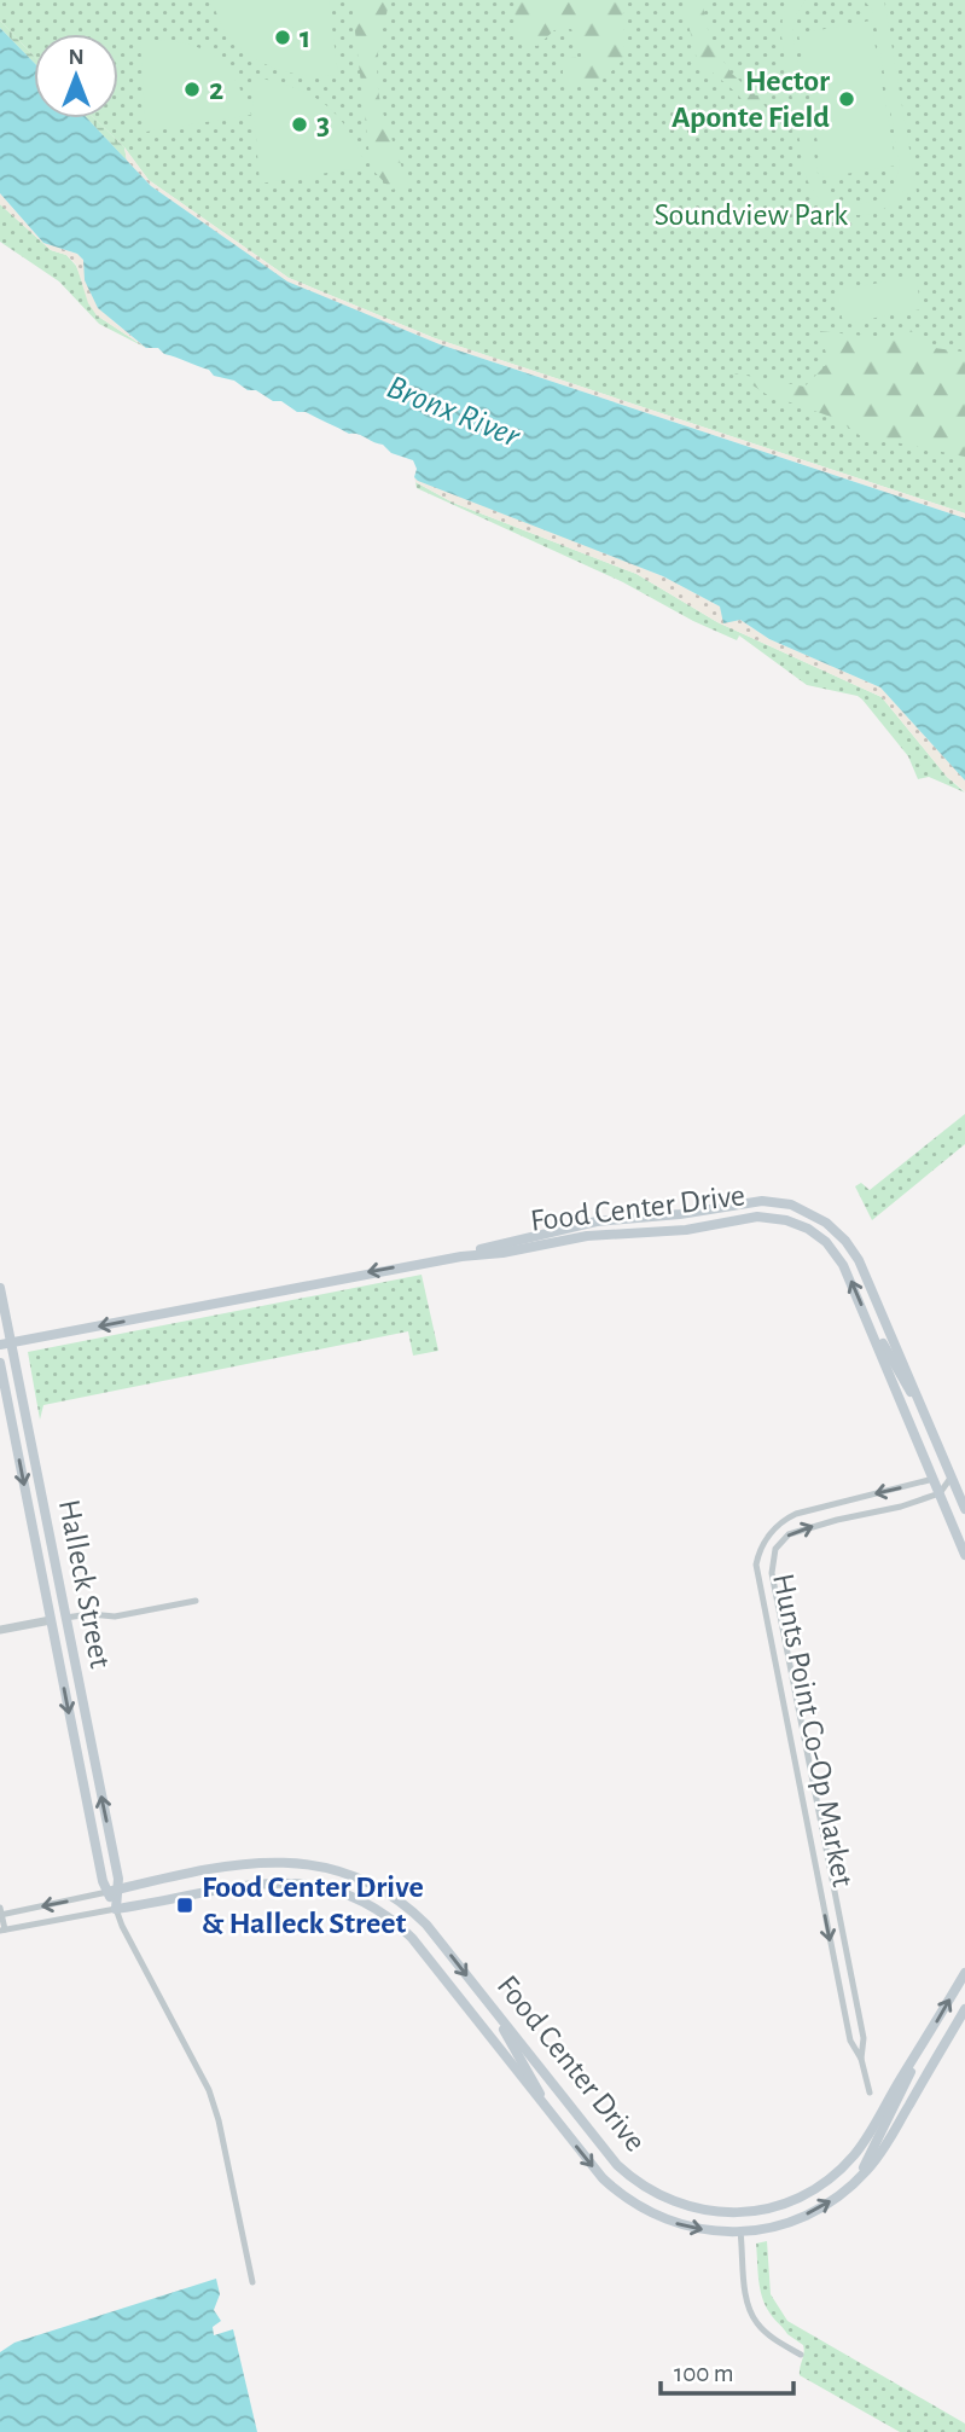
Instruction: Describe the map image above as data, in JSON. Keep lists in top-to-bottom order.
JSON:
{
  "streets": {
    "main road": ["Food Center Drive", "Halleck Street"],
    "street": ["Hunts Point Co-Op Market"]
  },
  "crossings": [
    ["Food Center Drive", "Halleck Street"],
    ["Food Center Drive", "Hunts Point Co-Op Market"]
  ],
  "water": ["Bronx River"],
  "parks": ["Soundview Park"],
  "places": {
    "other": [
      "1",
      "2",
      "Hector Aponte Field",
      "3"
    ],
    "transit": ["Food Center Drive & Halleck Street"]
  },
  "scale_bar": "100 m",
  "north": "top"
}
